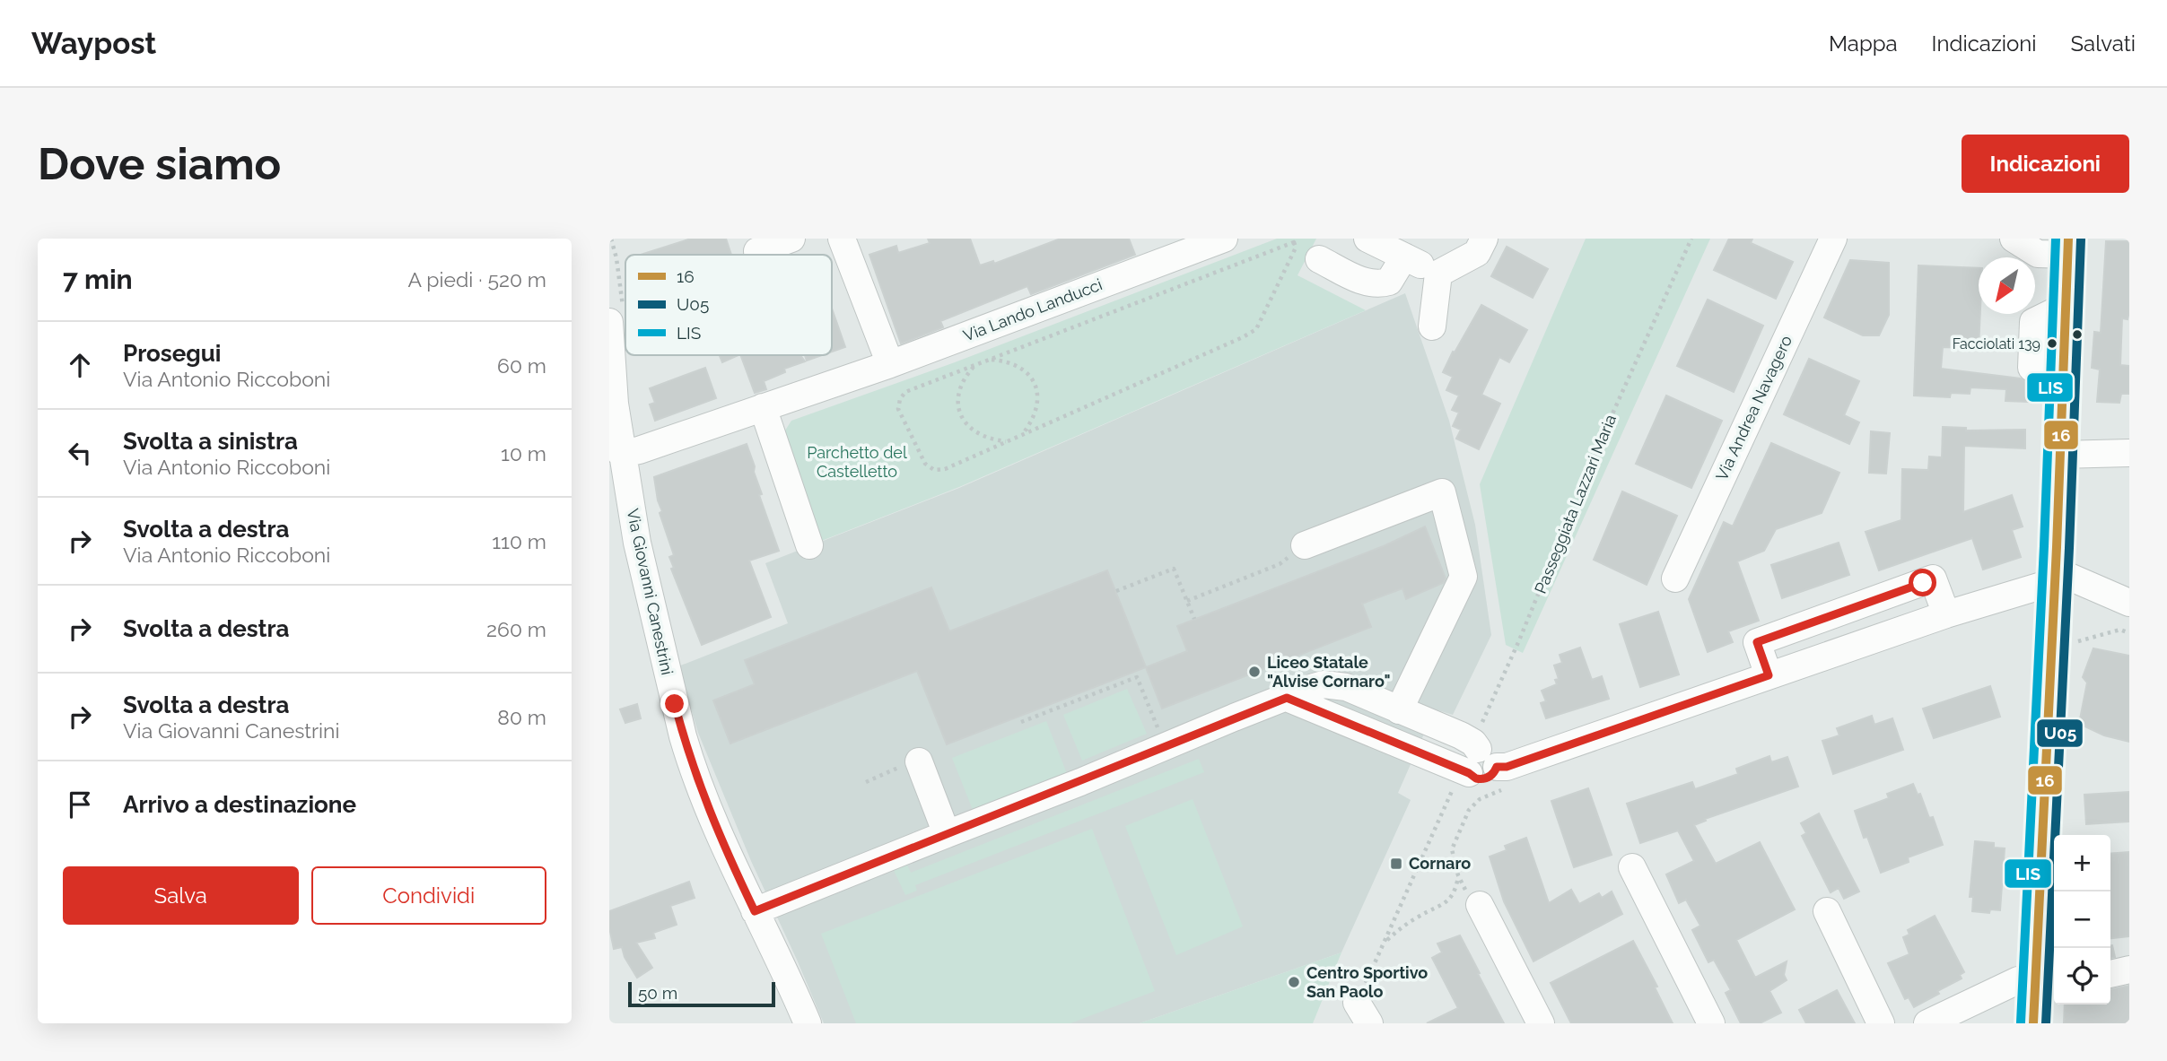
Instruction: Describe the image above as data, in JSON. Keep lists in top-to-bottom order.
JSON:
{
  "streets": {
    "street": ["Via Lando Landucci", "Via Andrea Navagero", "Via Giovanni Canestrini"],
    "path": ["Passeggiata Lazzari Maria"]
  },
  "crossings": [
    ["Via Lando Landucci", "Via Giovanni Canestrini"]
  ],
  "parks": ["Parchetto del Castelletto"],
  "places": {
    "other": ["Facciolati 139", "Liceo Statale \"Alvise Cornaro\"", "Centro Sportivo San Paolo"],
    "transit": ["Cornaro"]
  },
  "lines": ["transit line 16", "transit line LIS", "transit line U05"],
  "legend": ["16", "U05", "LIS"],
  "scale_bar": "50 m",
  "north": "bottom left",
  "page": {
    "header": "Waypost",
    "nav": ["Mappa", "Indicazioni", "Salvati"],
    "buttons": [
      "Indicazioni",
      ["Salva", "Condividi"]
    ],
    "title": "Dove siamo",
    "heading": ["7 min", "A piedi · 520 m"],
    "list": [
      ["Prosegui", "Via Antonio Riccoboni", "60 m"],
      ["Svolta a sinistra", "Via Antonio Riccoboni", "10 m"],
      ["Svolta a destra", "Via Antonio Riccoboni", "110 m"],
      ["Svolta a destra", "260 m"],
      ["Svolta a destra", "Via Giovanni Canestrini", "80 m"],
      "Arrivo a destinazione"
    ],
    "map_buttons": ["+", "−"],
    "scale": "50 m"
  }
}
